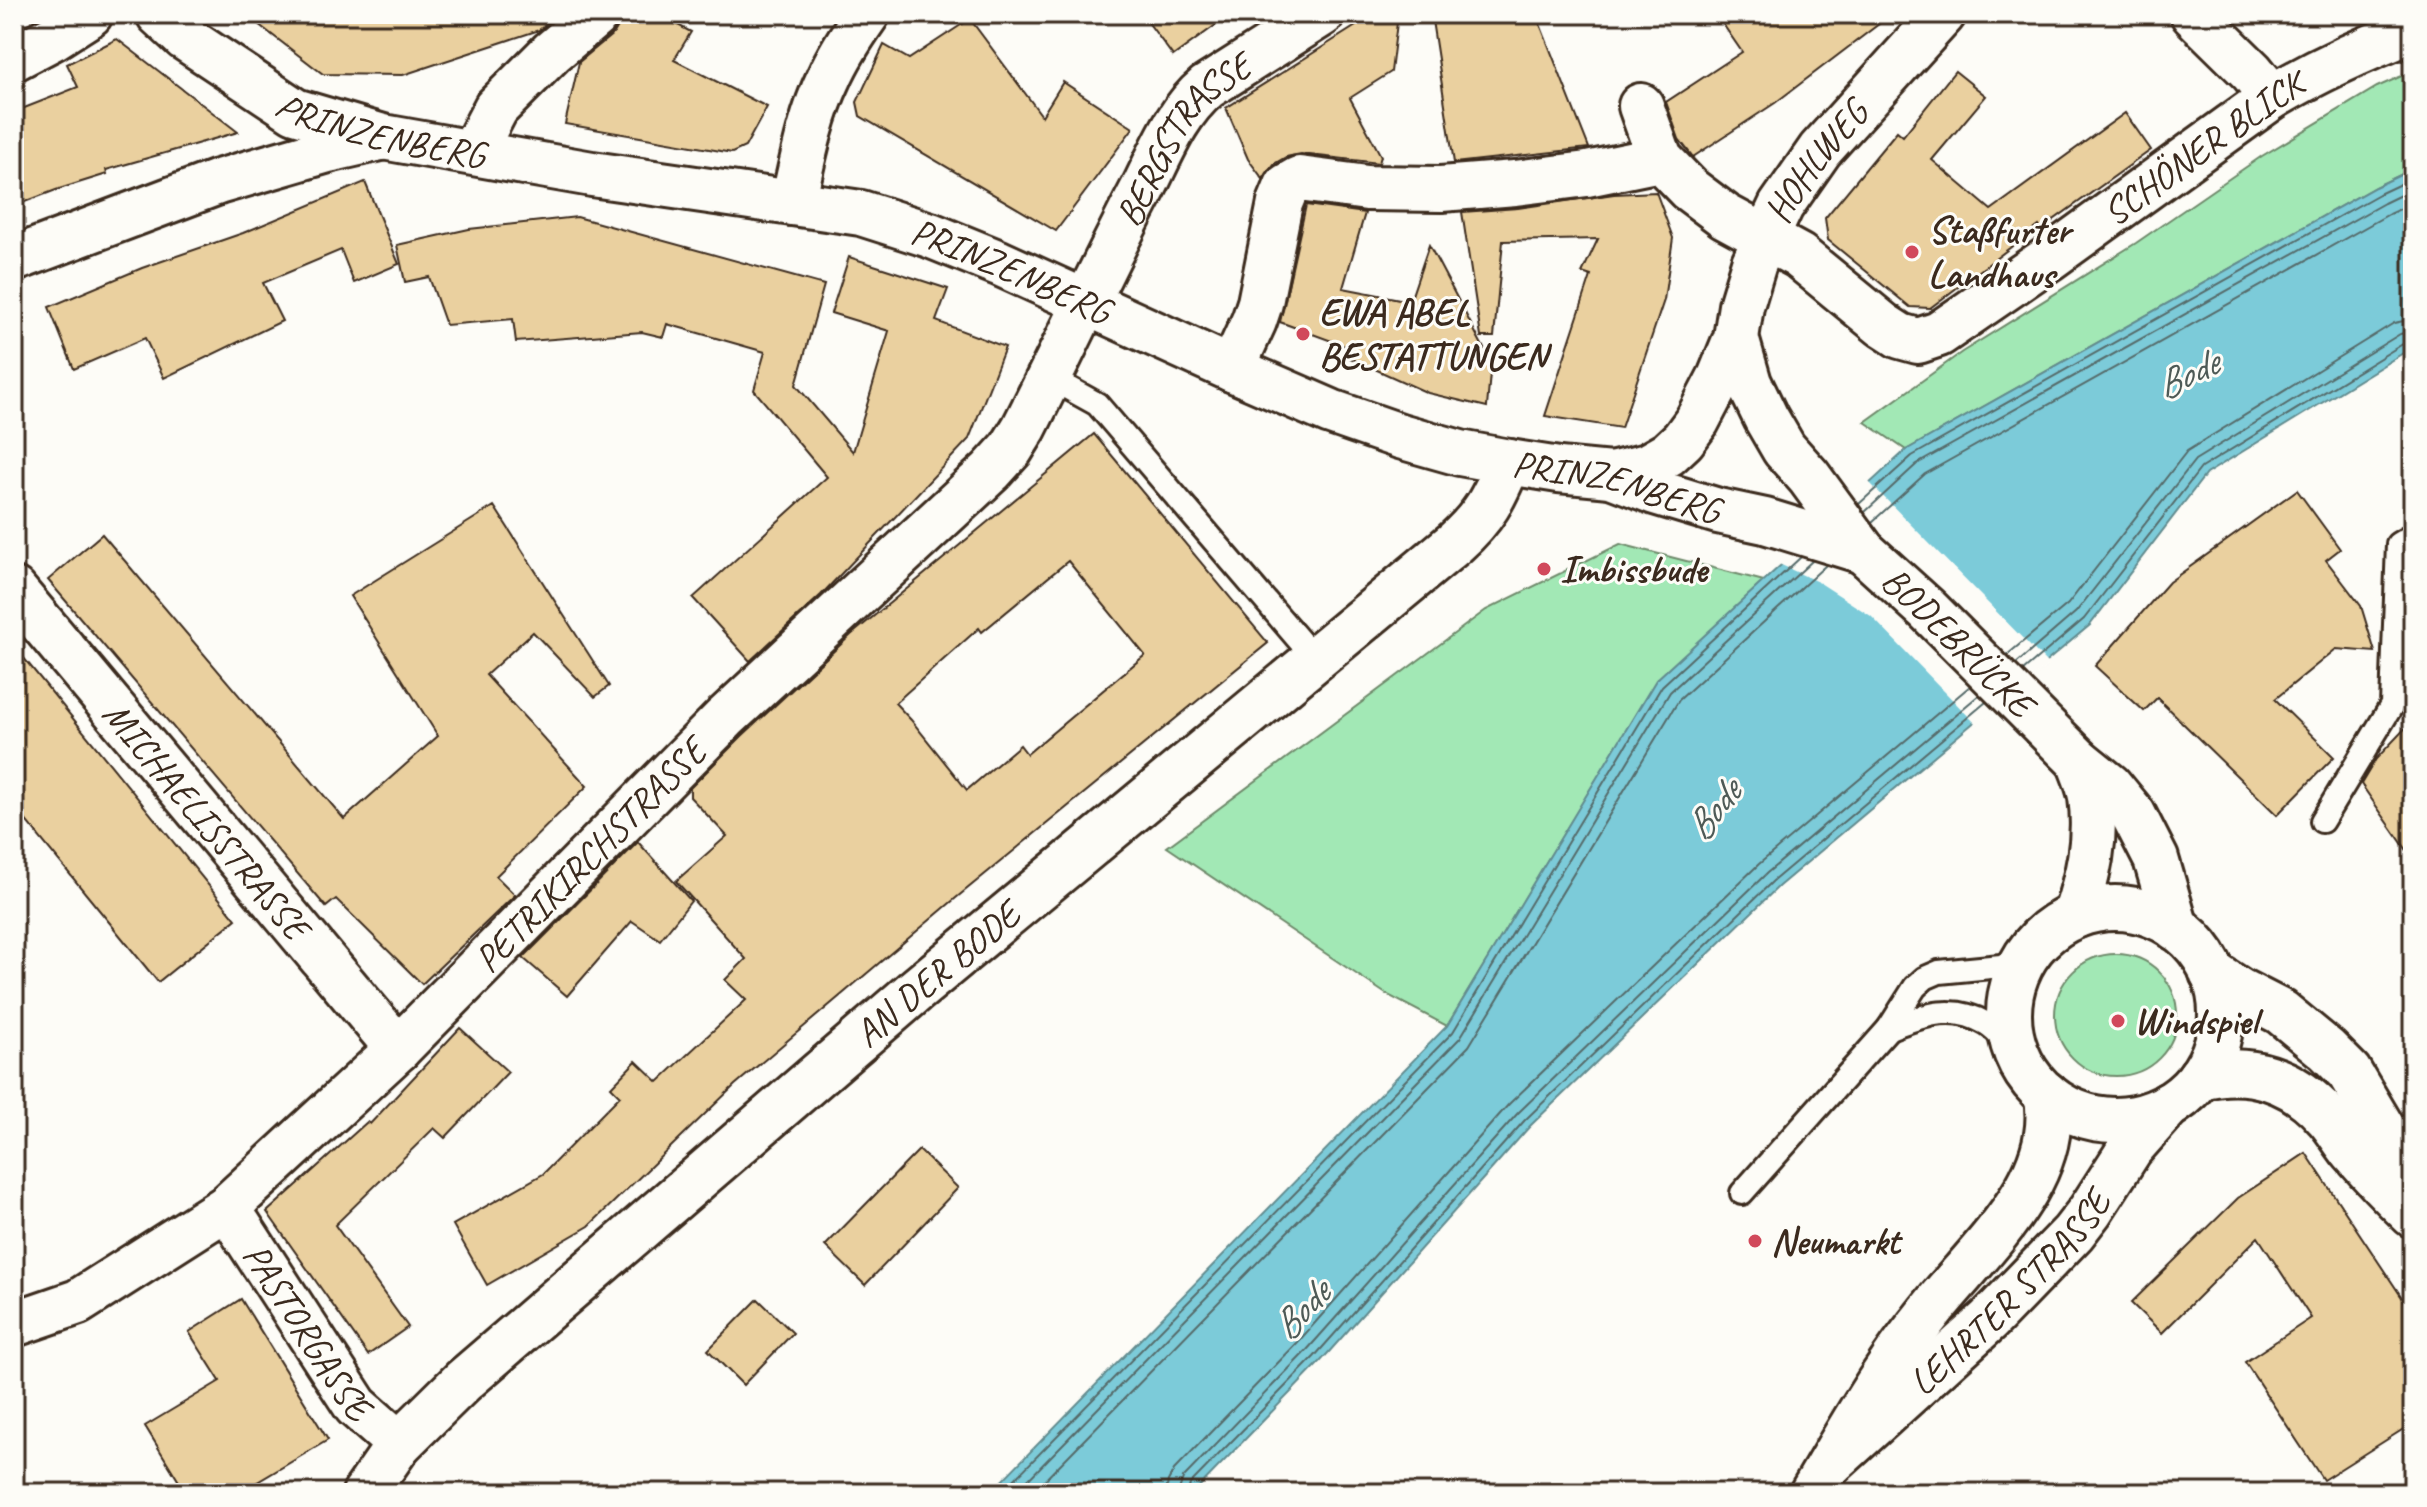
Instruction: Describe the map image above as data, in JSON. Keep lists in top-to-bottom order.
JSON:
{
  "streets": {
    "street": [
      "PRINZENBERG",
      "BERGSTRASSE",
      "SCHÖNER BLICK",
      "HOHLWEG",
      "BODEBRÜCKE",
      "MICHAELISSTRASSE",
      "PETRIKIRCHSTRASSE",
      "AN DER BODE",
      "LEHRTER STRASSE",
      "PASTORGASSE"
    ]
  },
  "crossings": [
    ["PRINZENBERG", "BERGSTRASSE"],
    ["PRINZENBERG", "HOHLWEG"],
    ["PRINZENBERG", "BODEBRÜCKE"],
    ["PRINZENBERG", "PETRIKIRCHSTRASSE"],
    ["PRINZENBERG", "AN DER BODE"],
    ["BERGSTRASSE", "PETRIKIRCHSTRASSE"],
    ["SCHÖNER BLICK", "HOHLWEG"],
    ["HOHLWEG", "BODEBRÜCKE"],
    ["BODEBRÜCKE", "LEHRTER STRASSE"],
    ["MICHAELISSTRASSE", "PETRIKIRCHSTRASSE"],
    ["PETRIKIRCHSTRASSE", "PASTORGASSE"],
    ["AN DER BODE", "PASTORGASSE"]
  ],
  "water": ["Bode"],
  "places": [
    "Staßfurter Landhaus",
    "EWA ABEL BESTATTUNGEN",
    "Imbissbude",
    "Windspiel",
    "Neumarkt"
  ]
}
